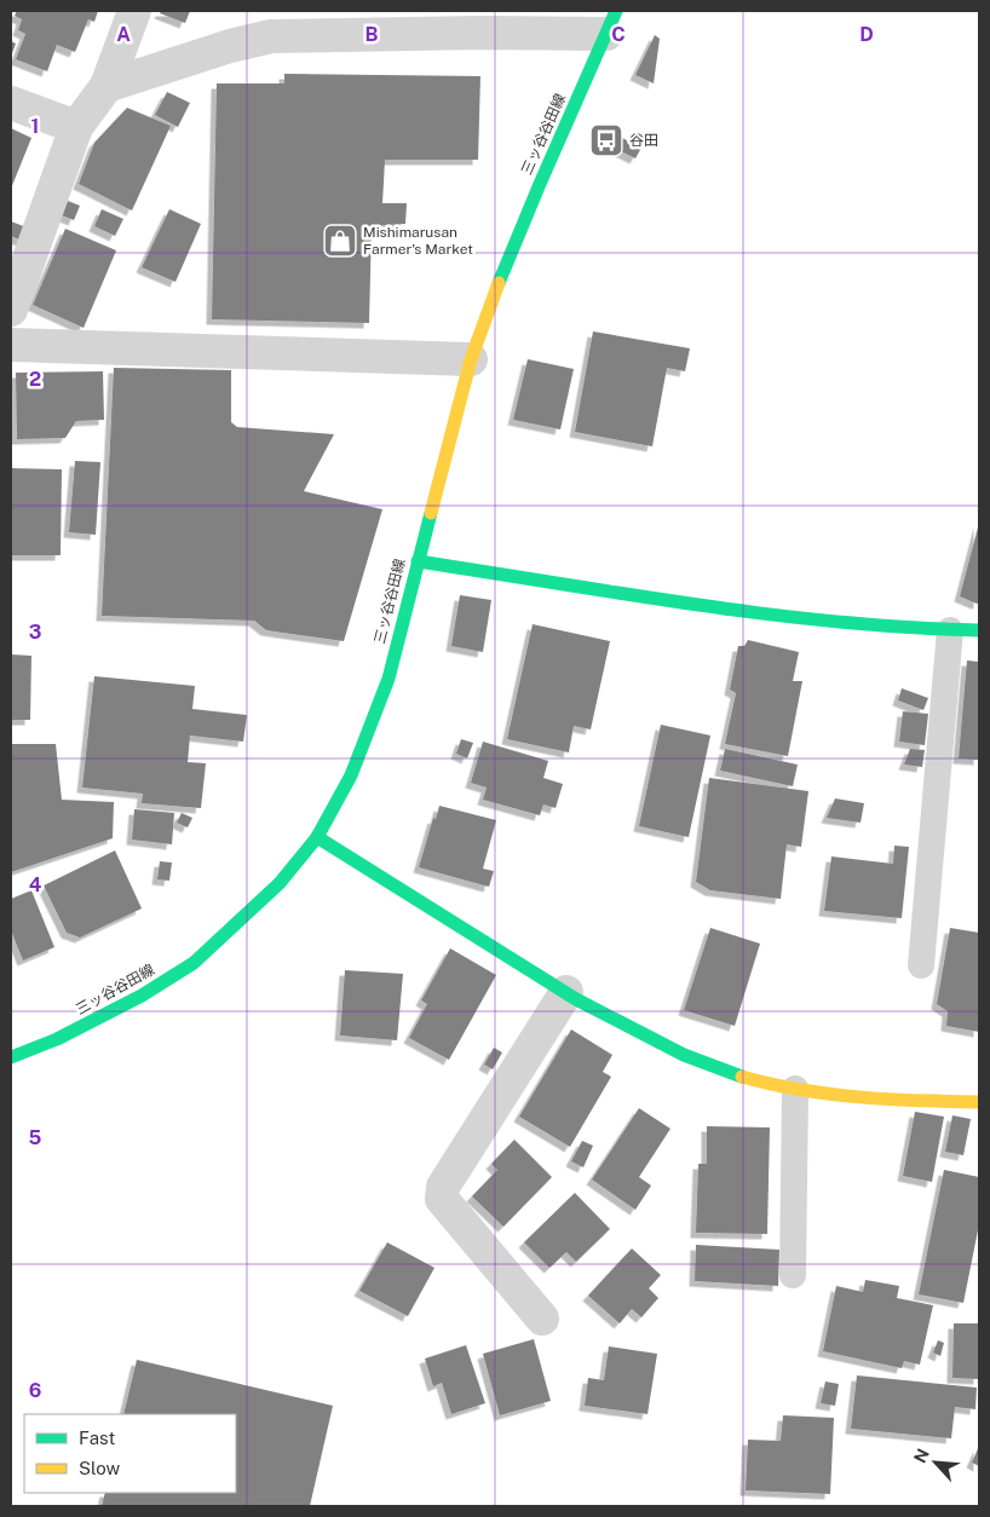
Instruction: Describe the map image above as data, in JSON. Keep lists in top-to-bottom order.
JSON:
{
  "streets": {
    "street": ["三ッ谷谷田線"]
  },
  "places": {
    "bus stop": ["谷田"],
    "shop": ["Mishimarusan Farmer's Market"]
  },
  "legend": ["Fast", "Slow"],
  "north": "top left",
  "grid": {
    "columns": [
      "A",
      "B",
      "C",
      "D"
    ],
    "rows": [
      "1",
      "2",
      "3",
      "4",
      "5",
      "6"
    ]
  }
}
